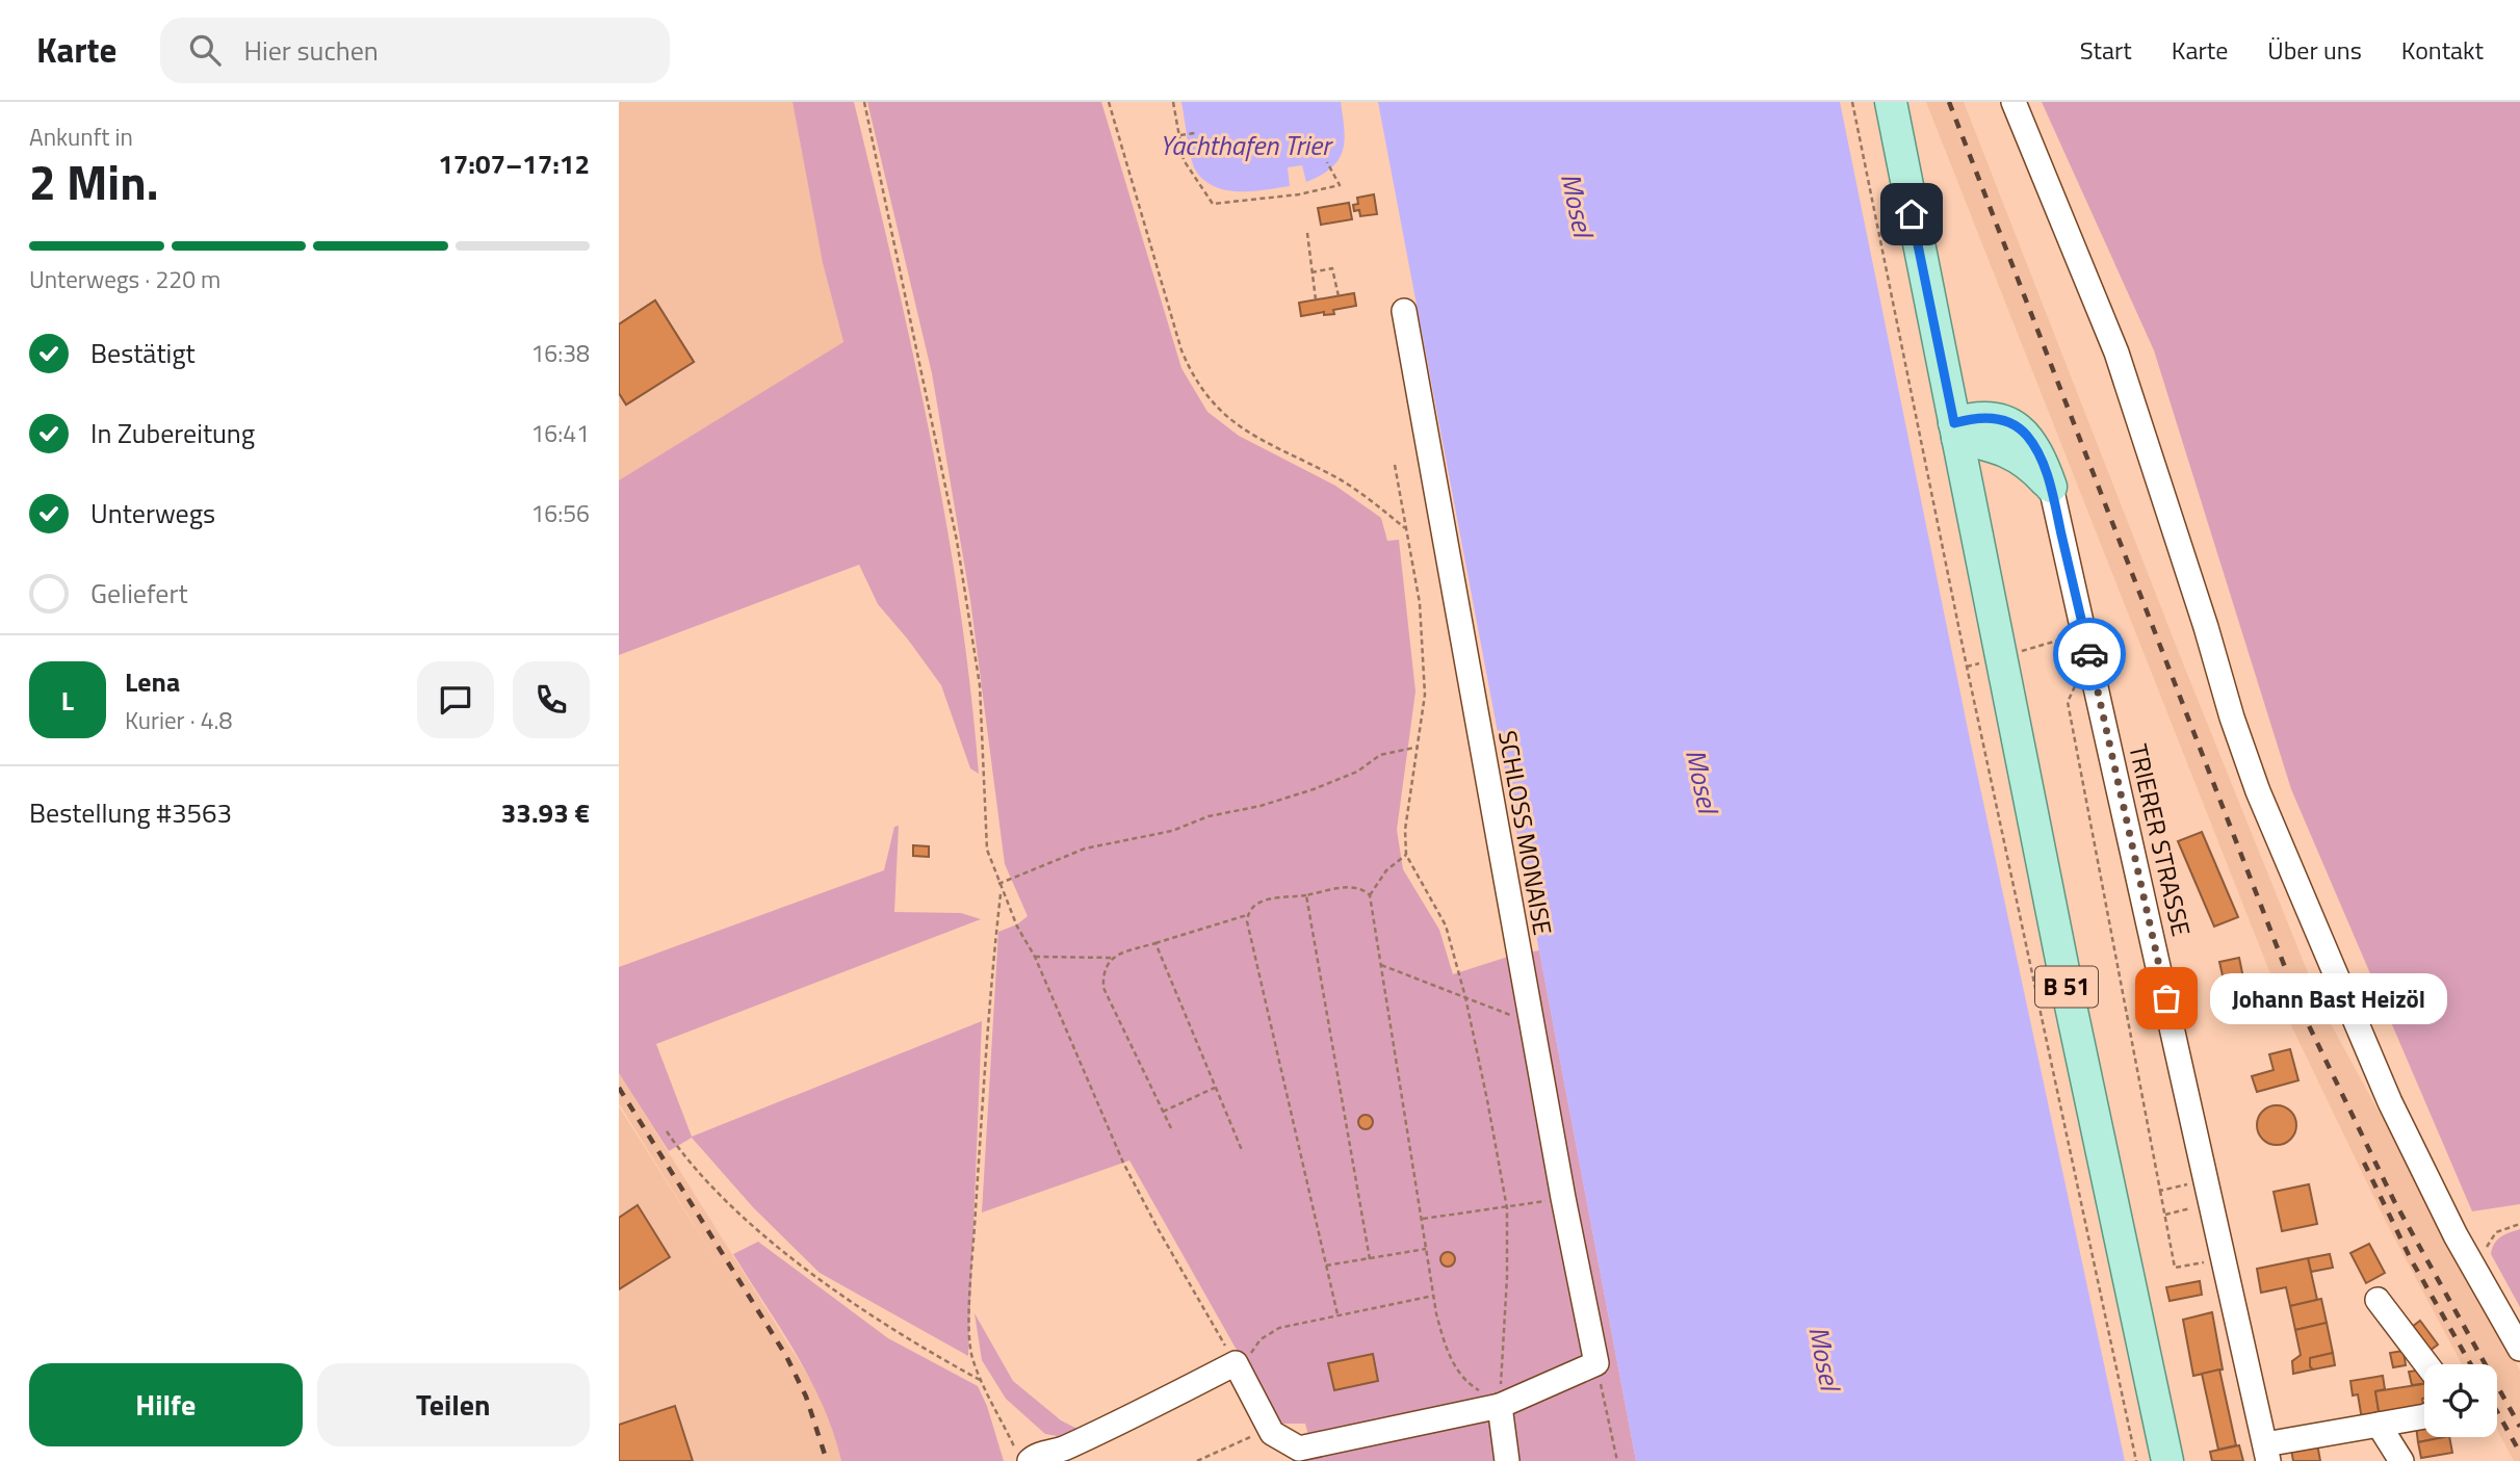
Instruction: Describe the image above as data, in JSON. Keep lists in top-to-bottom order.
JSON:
{
  "streets": {
    "main road": ["B 51"],
    "street": ["SCHLOSS MONAISE", "TRIERER STRASSE"]
  },
  "water": ["Yachthafen Trier", "Mosel"],
  "places": ["Johann Bast Heizöl"],
  "page": {
    "header": "Karte",
    "search": "Hier suchen",
    "nav": [
      "Start",
      "Karte",
      "Über uns",
      "Kontakt"
    ],
    "heading": ["2 Min.", "Ankunft in", "17:07–17:12"],
    "panel": [
      "Lena",
      "Kurier · 4.8",
      "Bestellung #3563",
      "33.93 €"
    ],
    "bar": "Unterwegs · 220 m",
    "list": [
      ["Bestätigt", "16:38"],
      ["In Zubereitung", "16:41"],
      ["Unterwegs", "16:56"],
      "Geliefert"
    ],
    "round": "L",
    "bubble": "Johann Bast Heizöl",
    "buttons": ["Hilfe", "Teilen"]
  }
}
